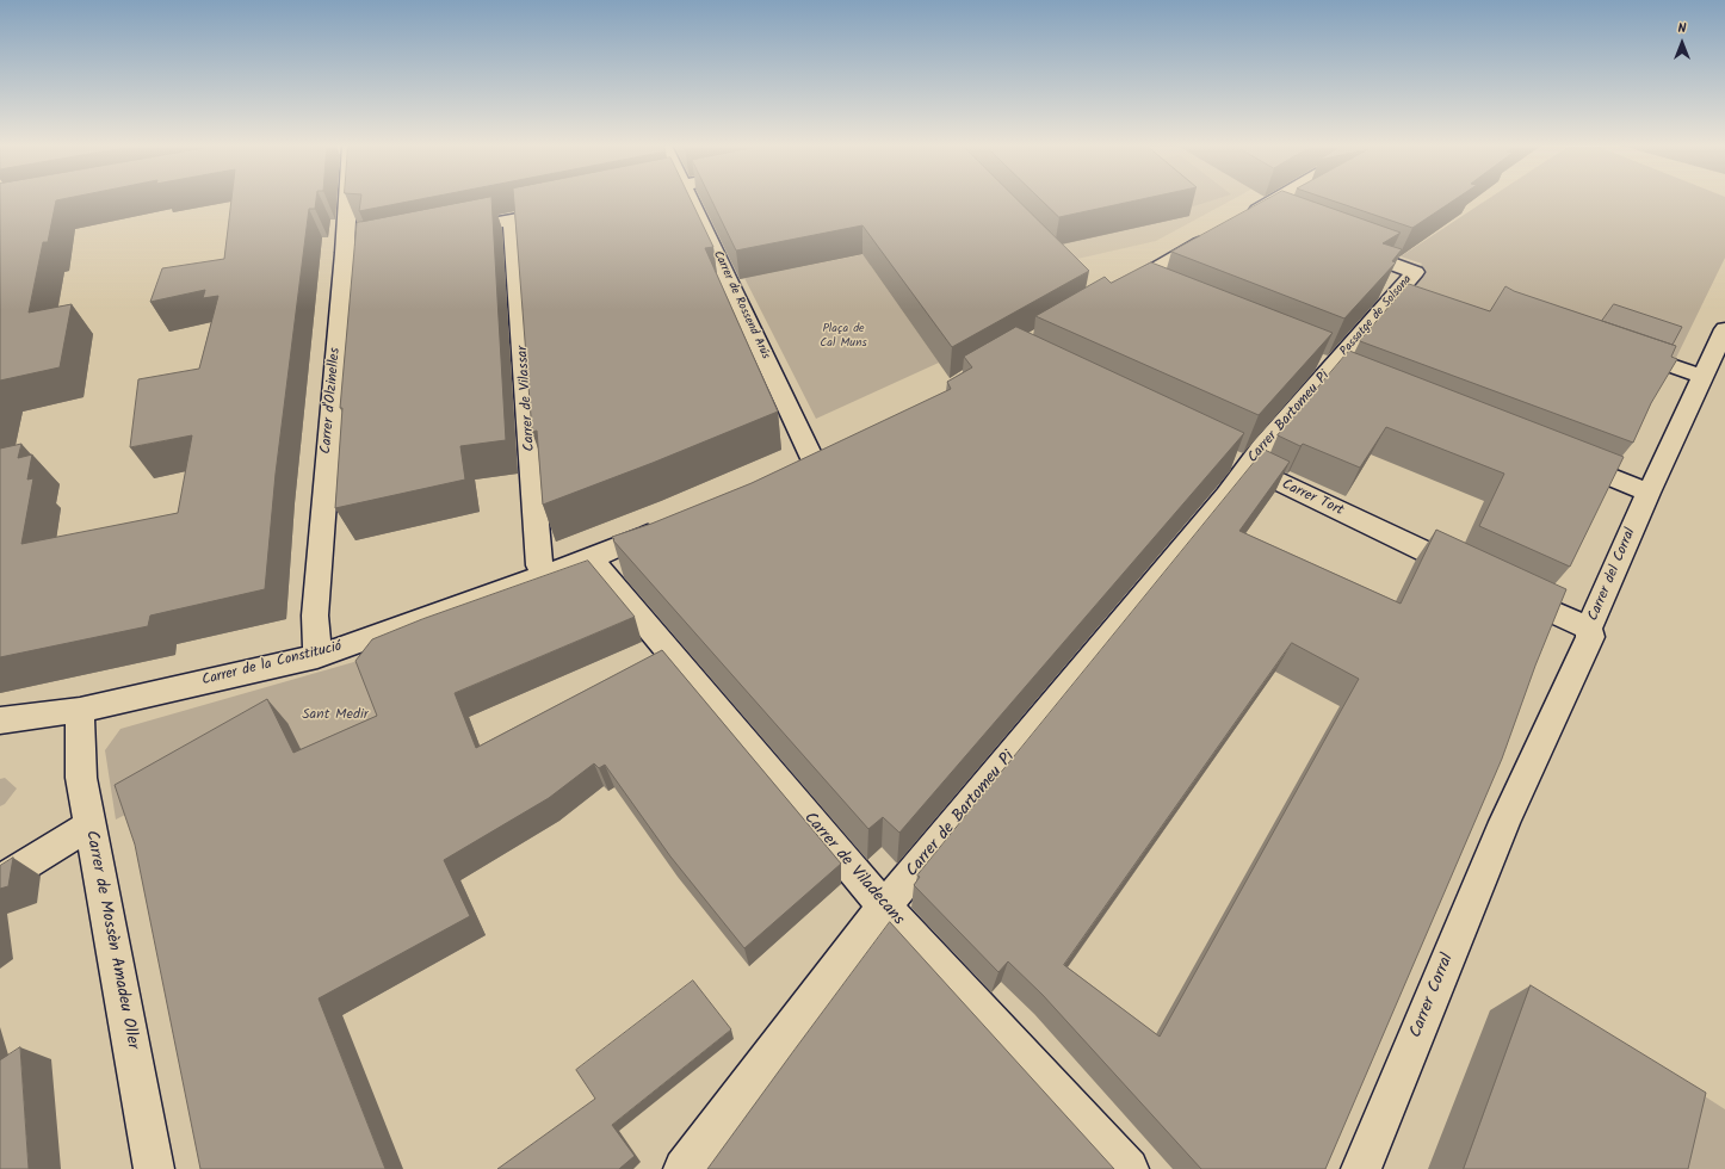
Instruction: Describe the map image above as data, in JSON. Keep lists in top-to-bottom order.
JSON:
{
  "streets": {
    "street": [
      "Carrer de Rossend Arús",
      "Passatge de Solsona",
      "Carrer de Vilassar",
      "Carrer d'Olzinelles",
      "Carrer Bartomeu Pi",
      "Carrer Tort",
      "Carrer del Corral",
      "Carrer de la Constitució",
      "Carrer de Bartomeu Pi",
      "Carrer de Viladecans",
      "Carrer de Mossèn Amadeu Oller",
      "Carrer Corral"
    ]
  },
  "crossings": [
    ["Passatge de Solsona", "Carrer Bartomeu Pi"],
    ["Carrer de Vilassar", "Carrer de la Constitució"],
    ["Carrer d'Olzinelles", "Carrer de la Constitució"],
    ["Carrer Bartomeu Pi", "Carrer Tort"],
    ["Carrer Bartomeu Pi", "Carrer de Bartomeu Pi"],
    ["Carrer Tort", "Carrer de Bartomeu Pi"],
    ["Carrer del Corral", "Carrer Corral"],
    ["Carrer de la Constitució", "Carrer de Viladecans"],
    ["Carrer de la Constitució", "Carrer de Mossèn Amadeu Oller"],
    ["Carrer de Bartomeu Pi", "Carrer de Viladecans"]
  ],
  "parks": ["Plaça de Cal Muns", "Sant Medir"],
  "north": "top"
}
